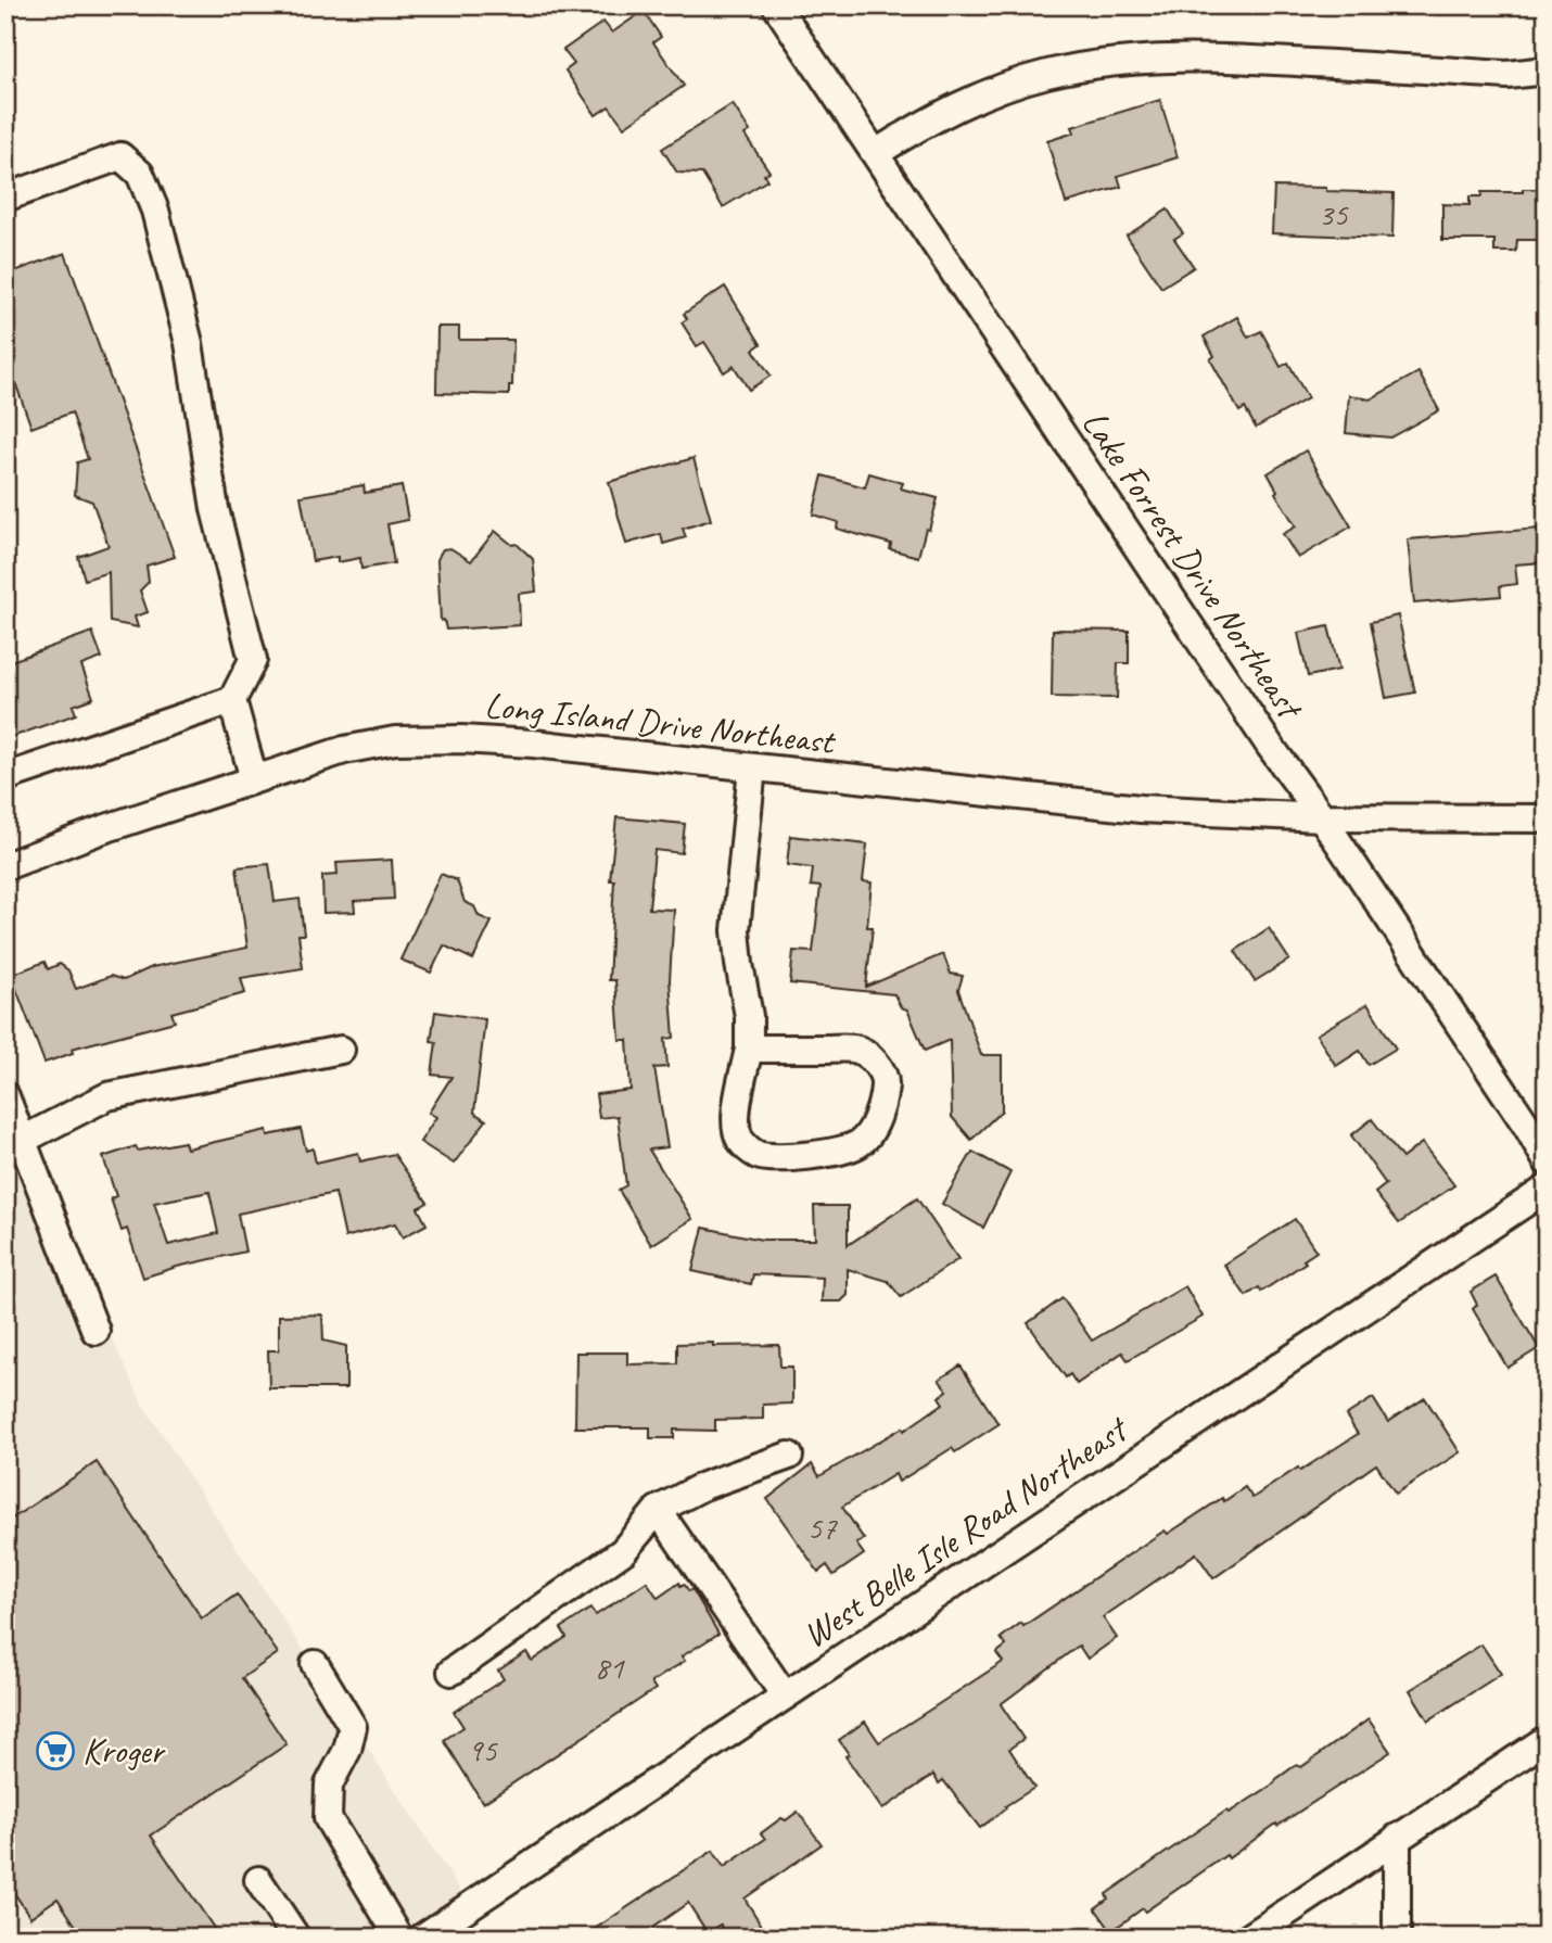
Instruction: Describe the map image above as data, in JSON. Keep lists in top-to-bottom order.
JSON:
{
  "streets": {
    "street": ["Lake Forrest Drive Northeast", "Long Island Drive Northeast", "West Belle Isle Road Northeast"]
  },
  "crossings": [
    ["Lake Forrest Drive Northeast", "Long Island Drive Northeast"]
  ],
  "places": {
    "supermarket": ["Kroger"]
  },
  "house_numbers": [
    "35",
    "57",
    "81",
    "95"
  ]
}
